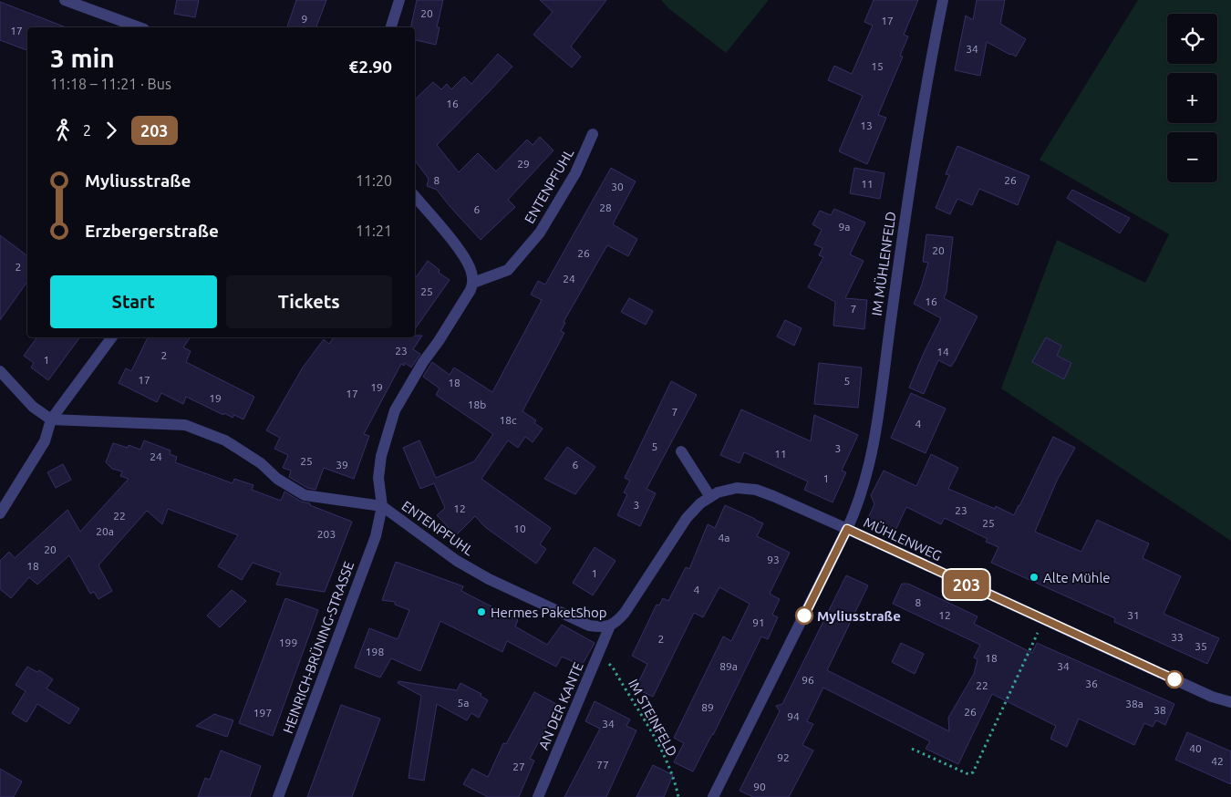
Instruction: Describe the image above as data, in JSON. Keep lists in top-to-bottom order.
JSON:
{
  "streets": {
    "street": [
      "ENTENPFUHL",
      "IM MÜHLENFELD",
      "MÜHLENWEG",
      "HEINRICH-BRÜNING-STRASSE",
      "AN DER KANTE"
    ],
    "path": ["IM STEINFELD"]
  },
  "crossings": [
    ["ENTENPFUHL", "MÜHLENWEG"],
    ["ENTENPFUHL", "HEINRICH-BRÜNING-STRASSE"],
    ["ENTENPFUHL", "AN DER KANTE"],
    ["IM MÜHLENFELD", "MÜHLENWEG"],
    ["MÜHLENWEG", "AN DER KANTE"],
    ["AN DER KANTE", "IM STEINFELD"]
  ],
  "places": ["Alte Mühle", "Hermes PaketShop", "Myliusstraße"],
  "lines": ["bus line 203"],
  "house_numbers": [
    "20",
    "9",
    "17",
    "17",
    "34",
    "15",
    "16",
    "13",
    "29",
    "8",
    "26",
    "11",
    "30",
    "28",
    "6",
    "9a",
    "20",
    "26",
    "2",
    "24",
    "25",
    "16",
    "7",
    "23",
    "14",
    "2",
    "1",
    "17",
    "5",
    "18",
    "19",
    "17",
    "19",
    "18b",
    "7",
    "18c",
    "4",
    "5",
    "3",
    "11",
    "24",
    "25",
    "39",
    "6",
    "1",
    "3",
    "12",
    "23",
    "22",
    "25",
    "10",
    "20a",
    "203",
    "4a",
    "20",
    "93",
    "18",
    "1",
    "4",
    "8",
    "12",
    "31",
    "91",
    "33",
    "2",
    "199",
    "35",
    "198",
    "18",
    "89a",
    "34",
    "96",
    "36",
    "22",
    "5a",
    "38a",
    "89",
    "38",
    "26",
    "197",
    "94",
    "34",
    "40",
    "92",
    "42",
    "77",
    "27",
    "90"
  ],
  "page": {
    "on_map": "203",
    "map_buttons": ["+", "−"],
    "heading": ["3 min", "11:18 – 11:21 · Bus", "€2.90"],
    "legs": ["2", "203"],
    "list": [
      {
        "name": "Myliusstraße",
        "value": "11:20"
      },
      {
        "name": "Erzbergerstraße",
        "value": "11:21"
      }
    ],
    "buttons": ["Start", "Tickets"]
  }
}
